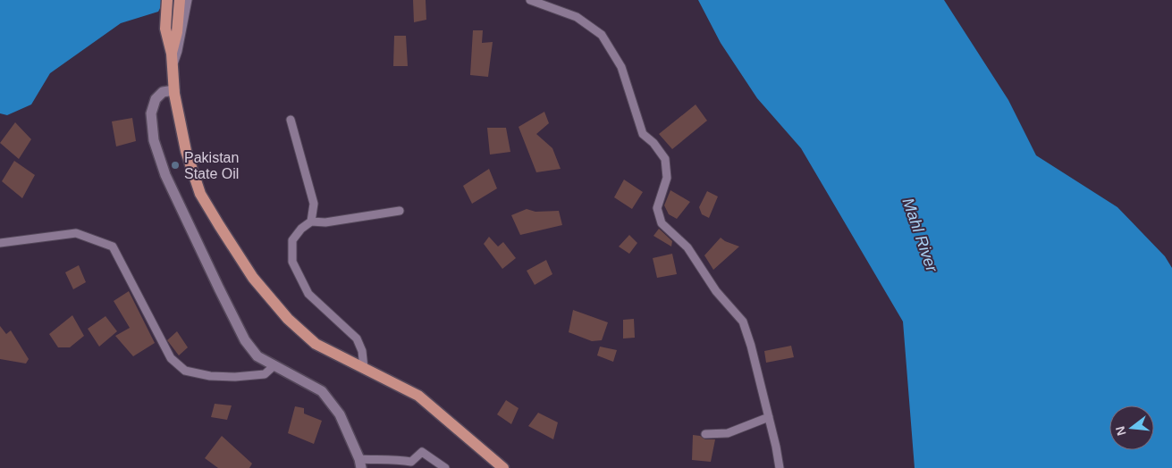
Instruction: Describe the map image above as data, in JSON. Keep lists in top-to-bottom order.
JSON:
{
  "water": ["Mahl River"],
  "places": ["Pakistan State Oil"],
  "north": "left"
}
